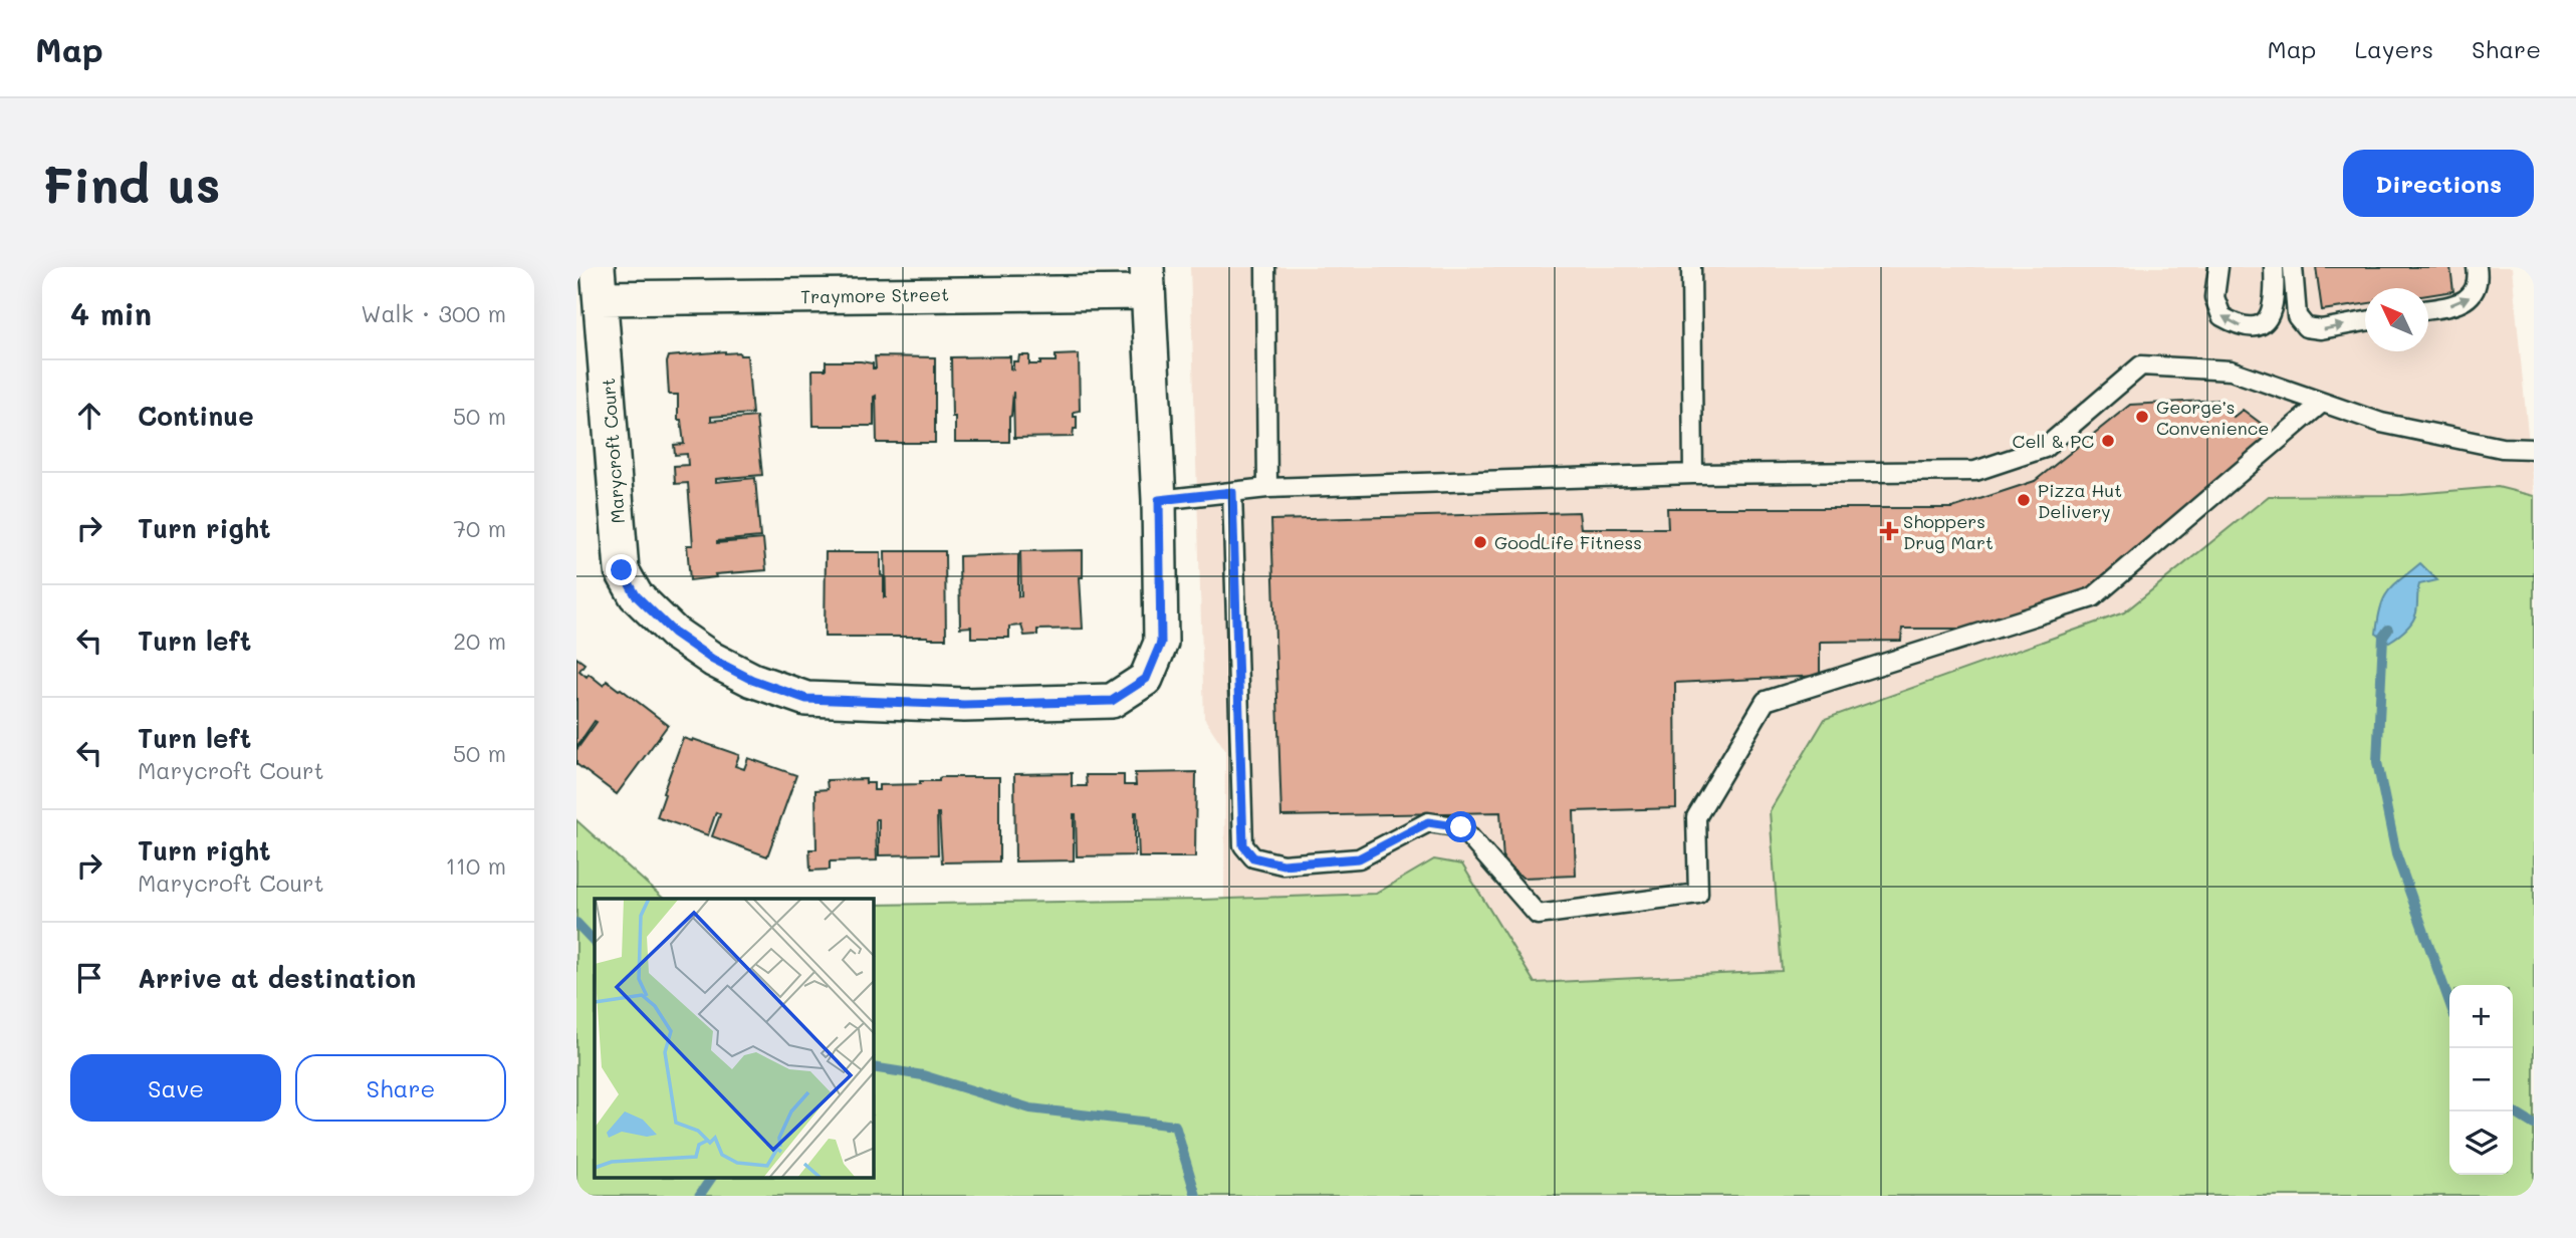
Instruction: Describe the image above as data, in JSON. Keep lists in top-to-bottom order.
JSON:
{
  "streets": {
    "street": ["Traymore Street", "Marycroft Court"]
  },
  "crossings": [
    ["Traymore Street", "Marycroft Court"]
  ],
  "places": {
    "other": [
      "George's Convenience",
      "Cell & PC",
      "Pizza Hut Delivery",
      "GoodLife Fitness"
    ],
    "health": ["Shoppers Drug Mart"]
  },
  "north": "top left",
  "page": {
    "header": "Map",
    "nav": ["Map", "Layers", "Share"],
    "buttons": [
      "Directions",
      ["Save", "Share"]
    ],
    "title": "Find us",
    "heading": ["4 min", "Walk · 300 m"],
    "list": [
      ["Continue", "50 m"],
      ["Turn right", "70 m"],
      ["Turn left", "20 m"],
      ["Turn left", "Marycroft Court", "50 m"],
      ["Turn right", "Marycroft Court", "110 m"],
      "Arrive at destination"
    ],
    "map_buttons": ["+", "−"]
  }
}
